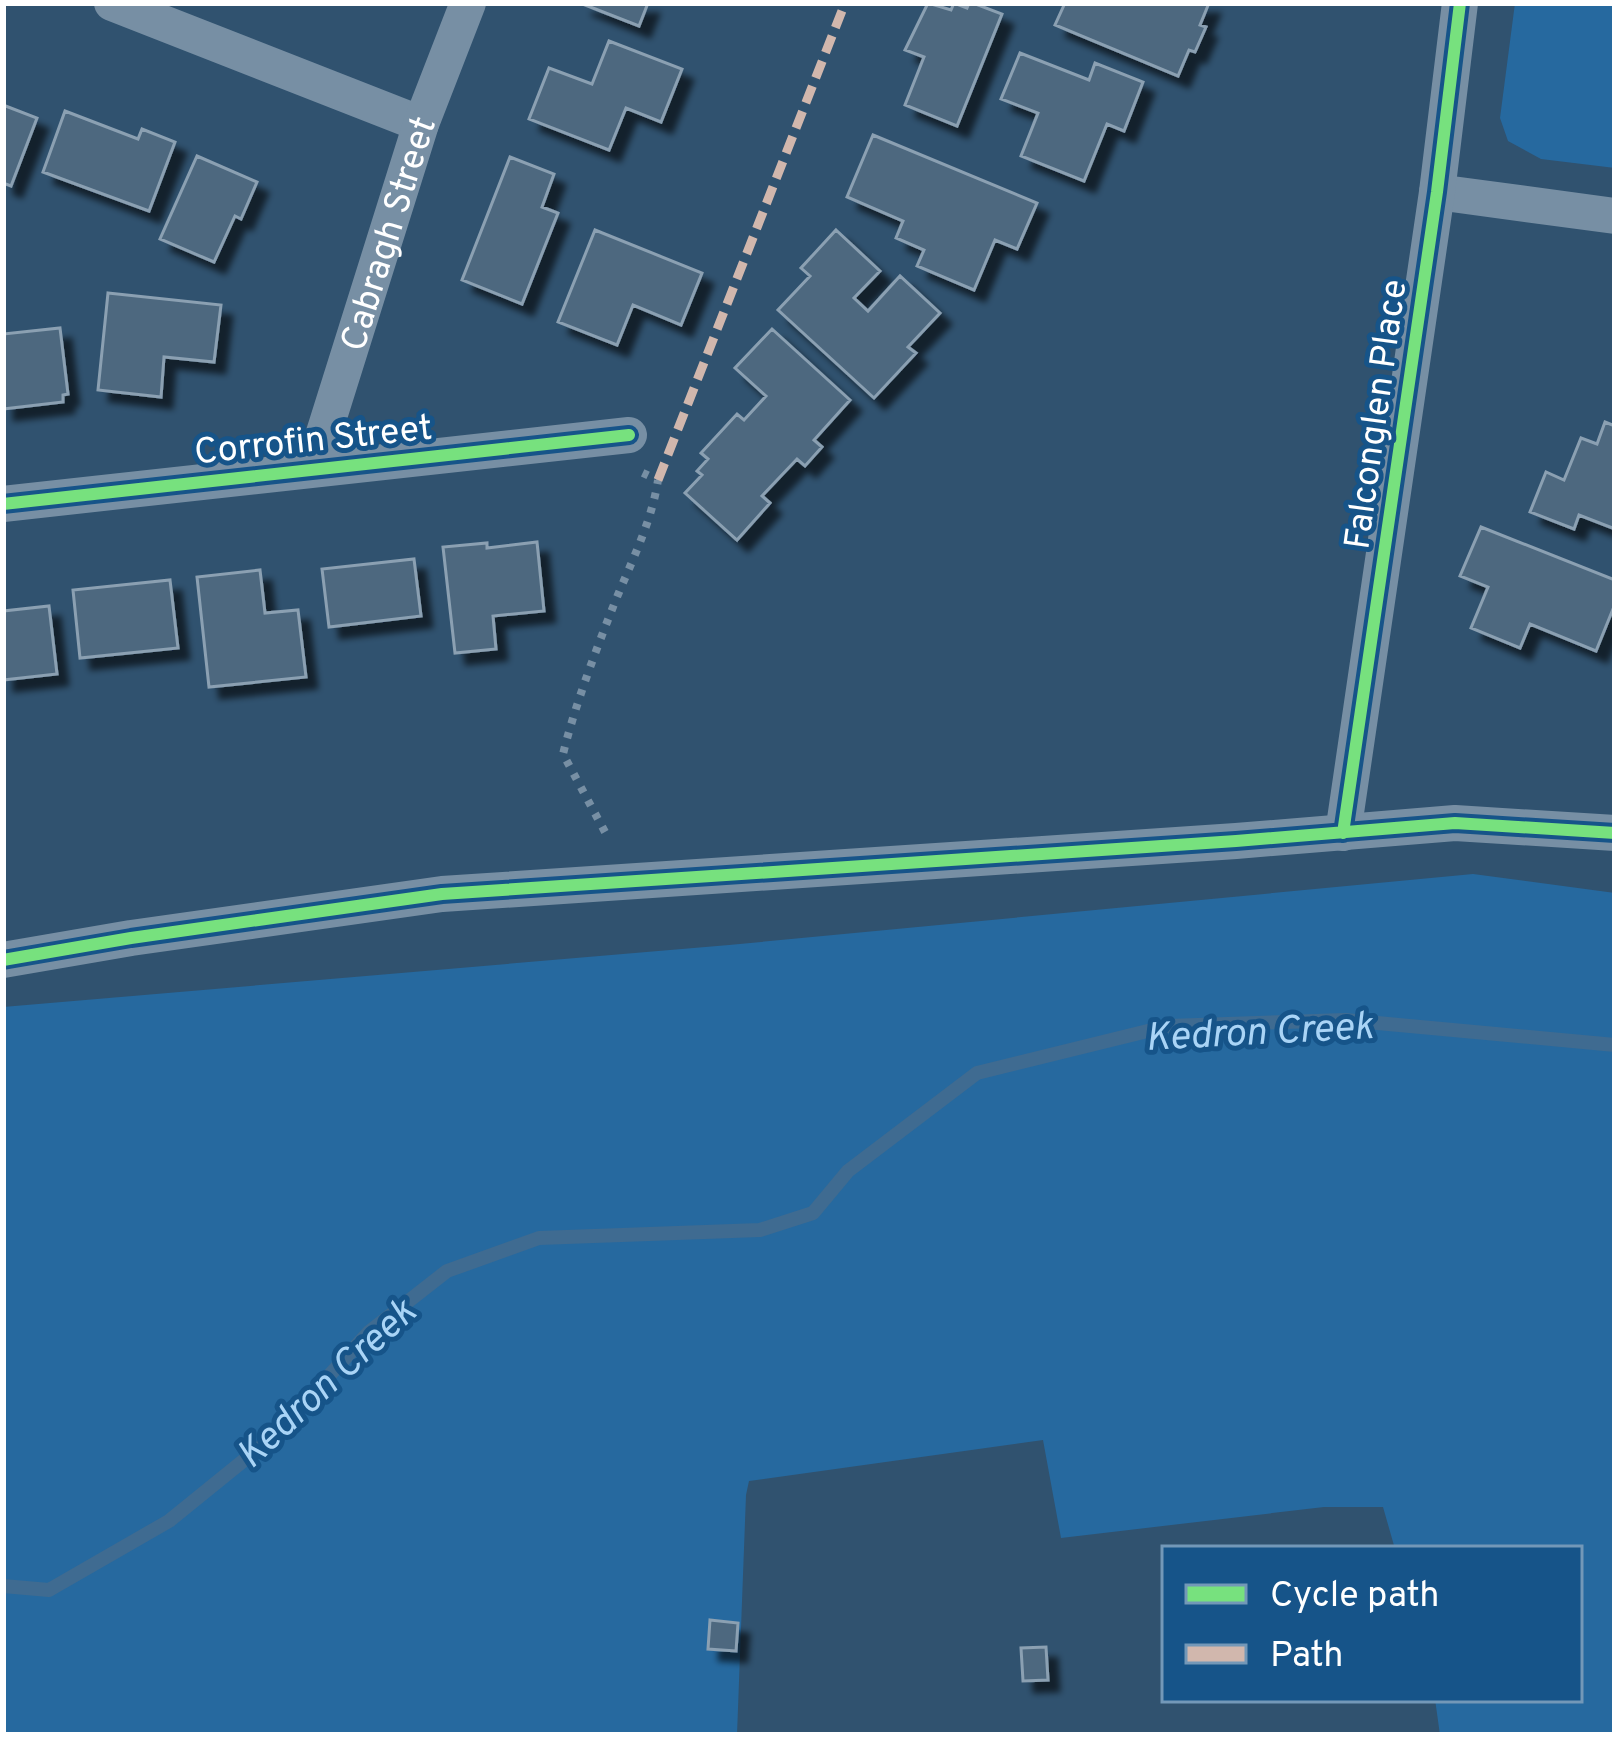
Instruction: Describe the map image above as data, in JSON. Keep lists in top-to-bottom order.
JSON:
{
  "streets": {
    "street": ["Cabragh Street", "Falconglen Place", "Corrofin Street"]
  },
  "crossings": [
    ["Cabragh Street", "Corrofin Street"]
  ],
  "water": ["Kedron Creek"],
  "legend": ["Cycle path", "Path"]
}
